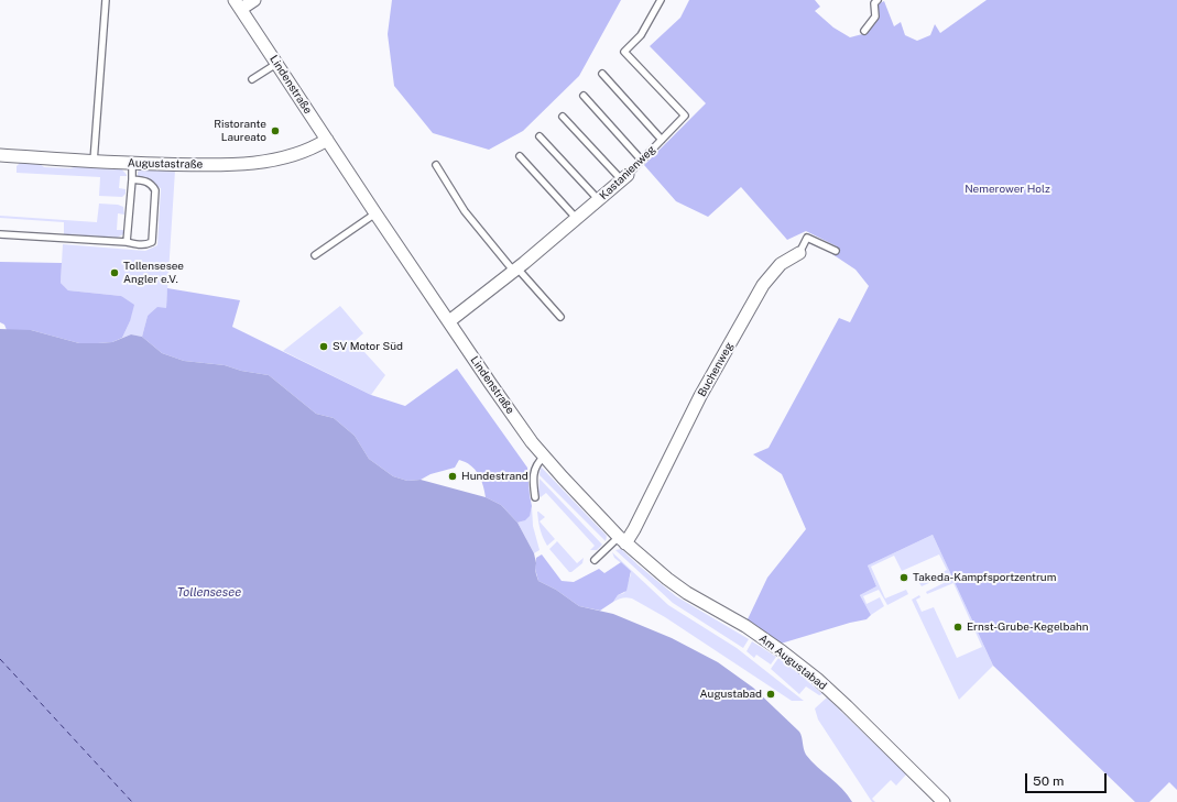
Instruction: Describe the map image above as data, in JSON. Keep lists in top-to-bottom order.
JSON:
{
  "streets": {
    "street": [
      "Lindenstraße",
      "Augustastraße",
      "Kastanienweg",
      "Buchenweg",
      "Am Augustabad"
    ]
  },
  "crossings": [
    ["Lindenstraße", "Augustastraße"],
    ["Lindenstraße", "Kastanienweg"],
    ["Lindenstraße", "Buchenweg"],
    ["Lindenstraße", "Am Augustabad"],
    ["Buchenweg", "Am Augustabad"]
  ],
  "water": ["Tollensesee"],
  "parks": ["Nemerower Holz"],
  "places": [
    "Ristorante Laureato",
    "Tollensesee Angler e.V.",
    "SV Motor Süd",
    "Hundestrand",
    "Takeda-Kampfsportzentrum",
    "Ernst-Grube-Kegelbahn",
    "Augustabad"
  ],
  "scale_bar": "50 m"
}
